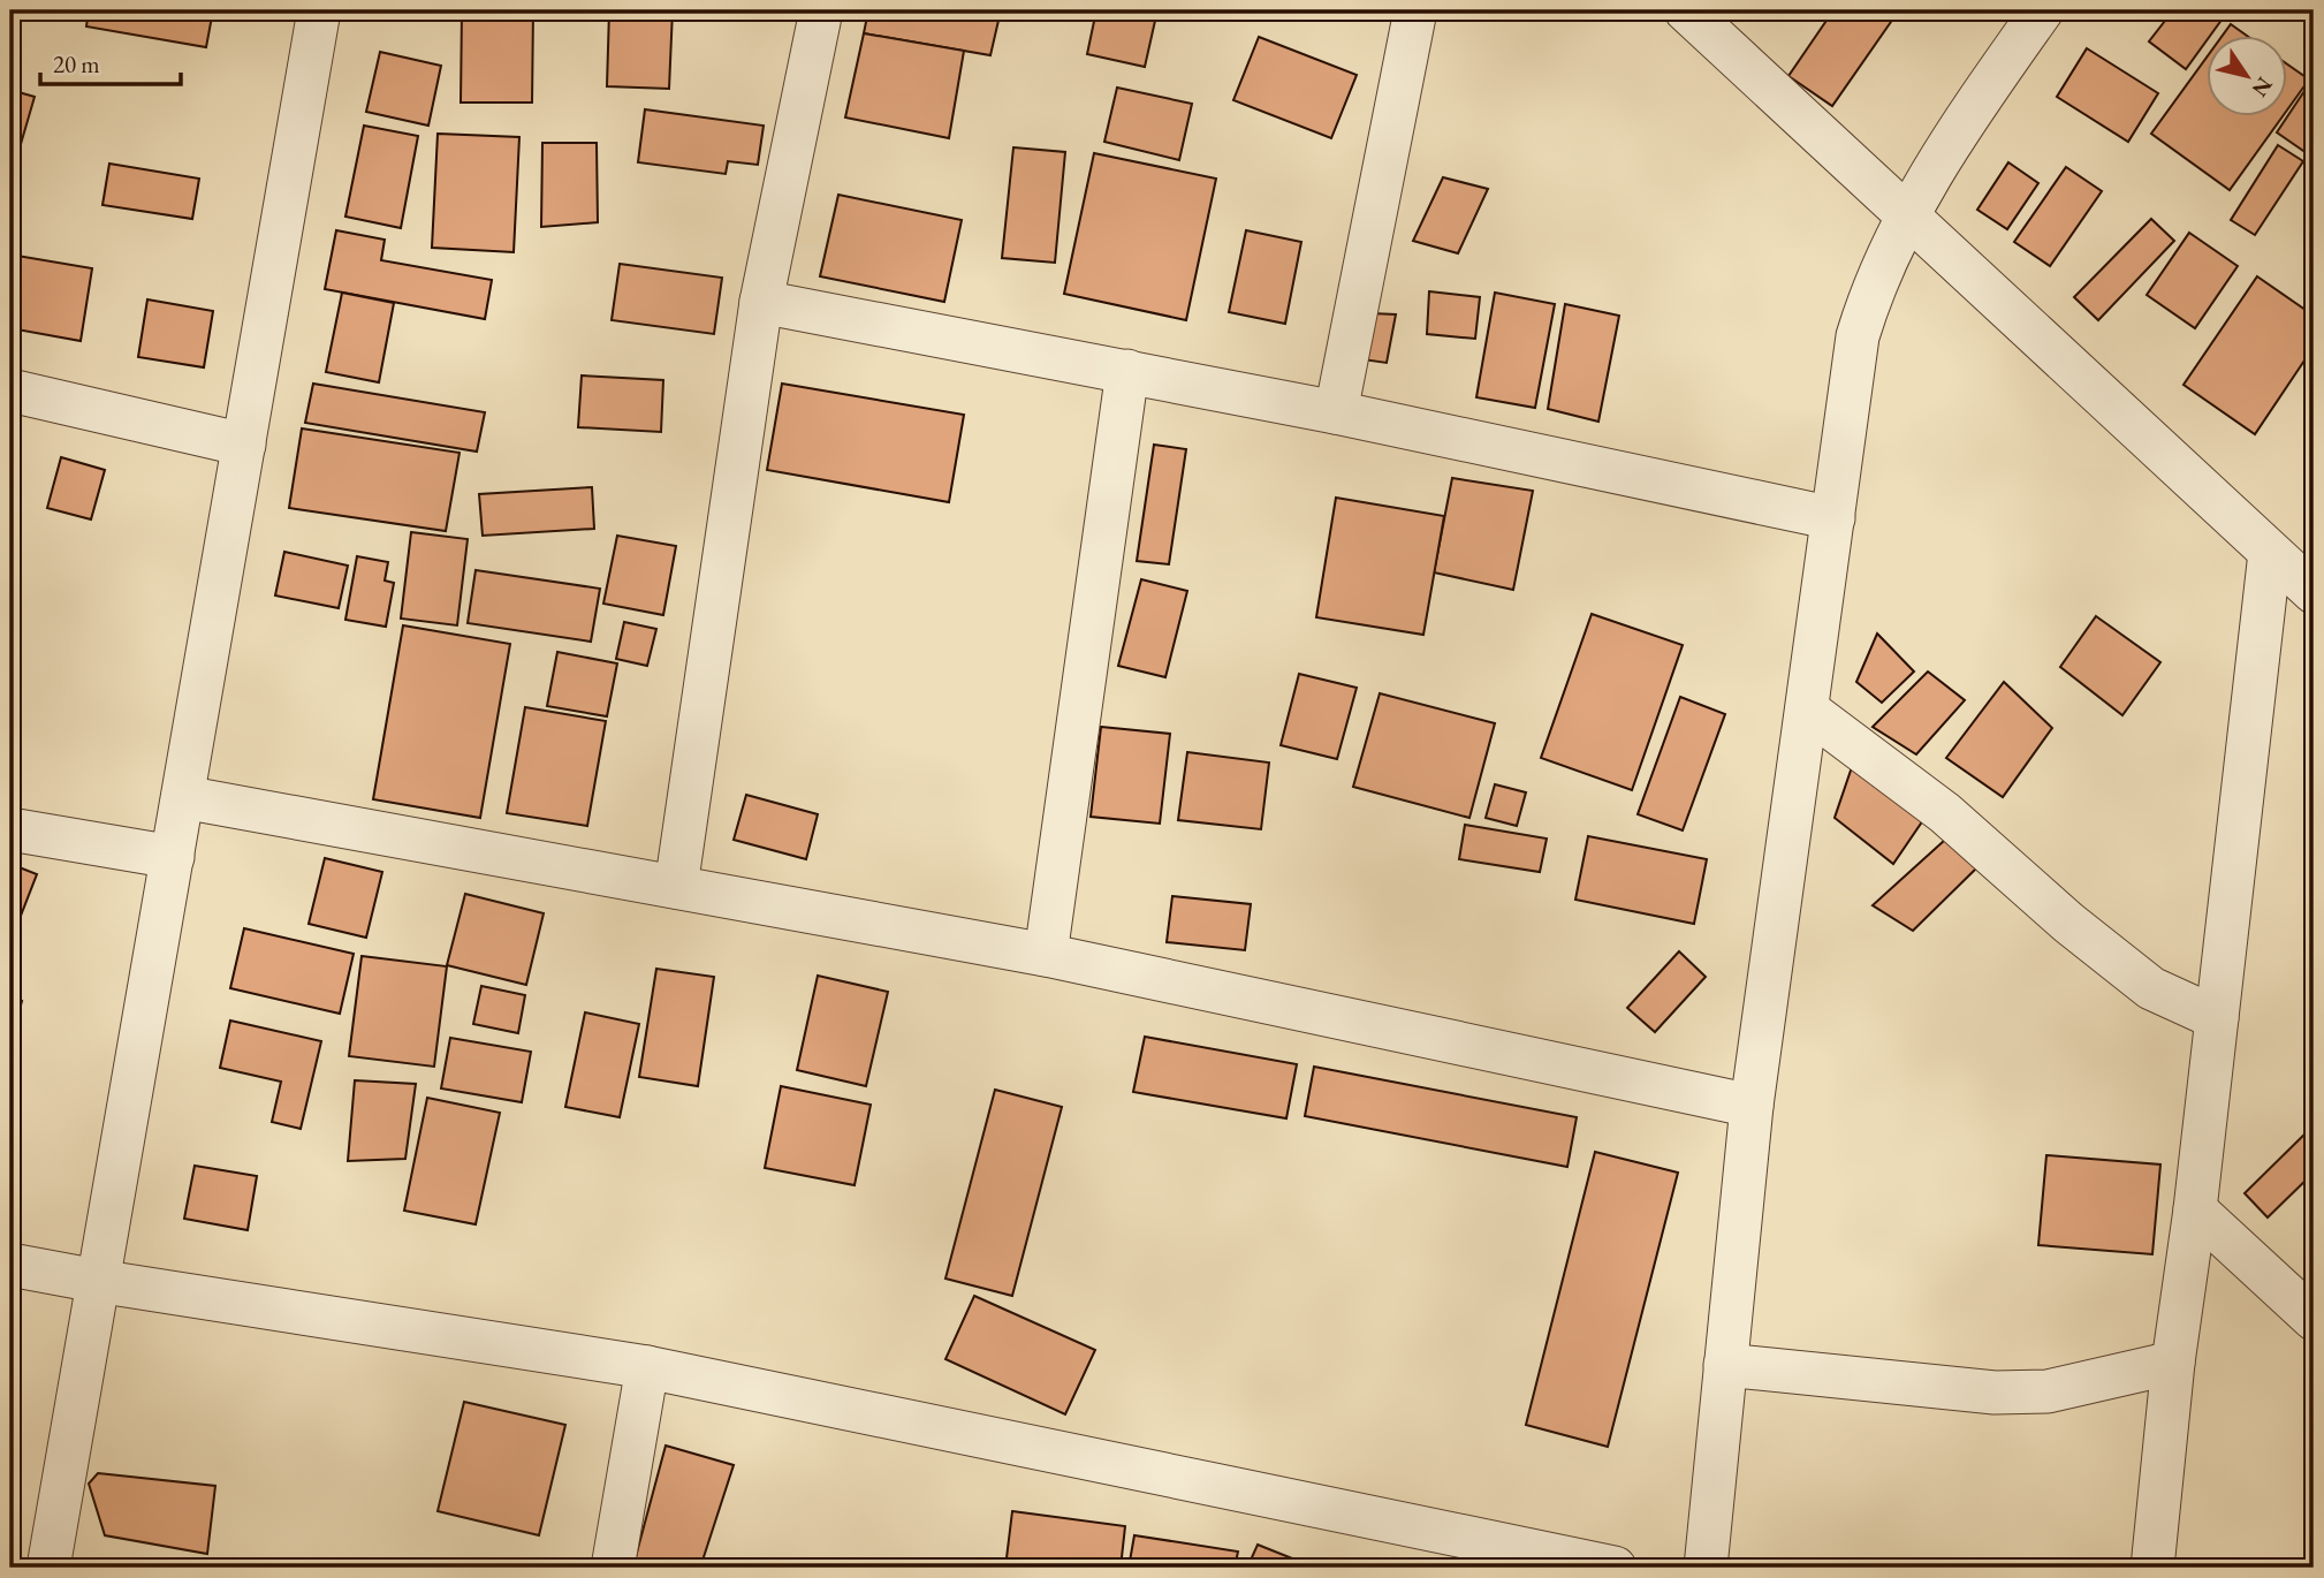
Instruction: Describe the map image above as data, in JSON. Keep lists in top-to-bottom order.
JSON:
{
  "scale_bar": "20 m",
  "north": "bottom right"
}
